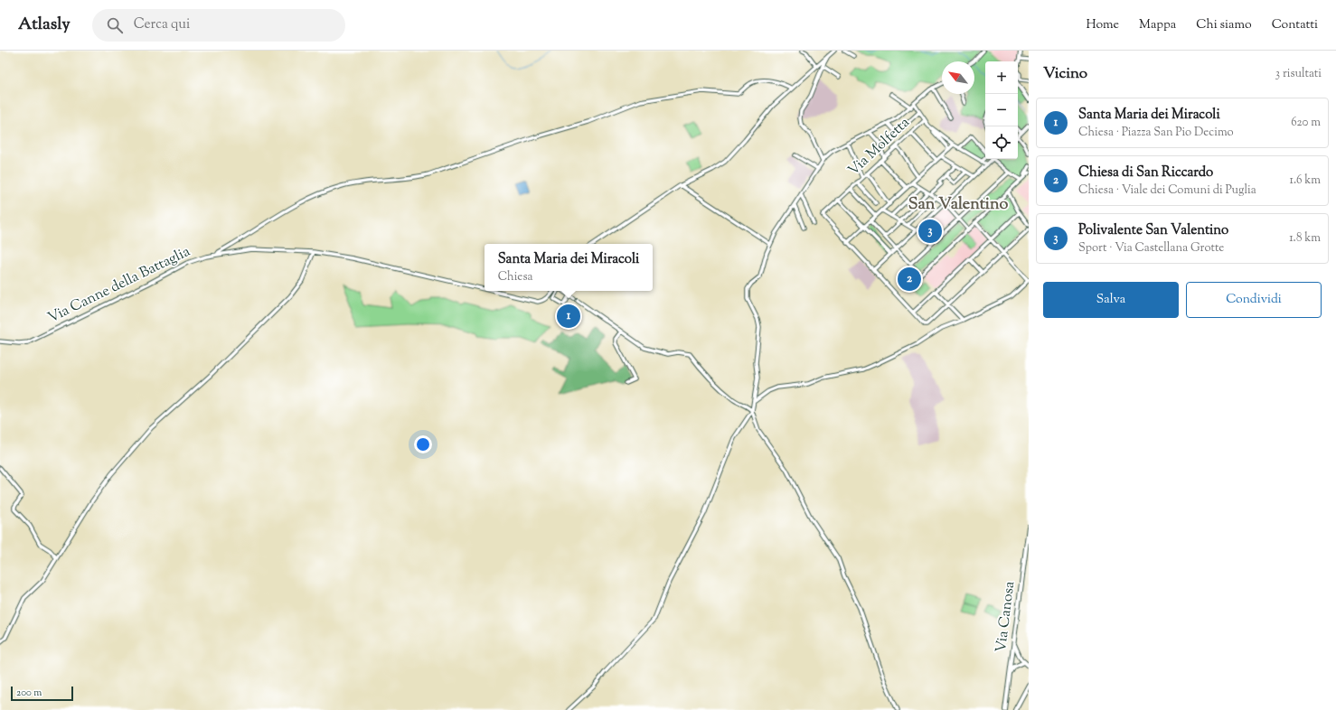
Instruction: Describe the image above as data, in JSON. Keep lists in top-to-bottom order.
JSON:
{
  "streets": {
    "main road": ["Via Canosa"],
    "street": ["Via Molfetta", "Via Canne della Battaglia"]
  },
  "districts": ["San Valentino"],
  "scale_bar": "200 m",
  "north": "top left",
  "page": {
    "header": "Atlasly",
    "search": "Cerca qui",
    "nav": [
      "Home",
      "Mappa",
      "Chi siamo",
      "Contatti"
    ],
    "heading": ["Vicino", "3 risultati"],
    "map_buttons": ["+", "−"],
    "list": [
      {
        "mark": "1",
        "name": "Santa Maria dei Miracoli",
        "note": "Chiesa · Piazza San Pio Decimo",
        "value": "620 m"
      },
      {
        "mark": "2",
        "name": "Chiesa di San Riccardo",
        "note": "Chiesa · Viale dei Comuni di Puglia",
        "value": "1.6 km"
      },
      {
        "mark": "3",
        "name": "Polivalente San Valentino",
        "note": "Sport · Via Castellana Grotte",
        "value": "1.8 km"
      }
    ],
    "pins": ["3", "2", "1"],
    "popup": ["Santa Maria dei Miracoli", "Chiesa"],
    "buttons": ["Salva", "Condividi"],
    "scale": "200 m"
  }
}
